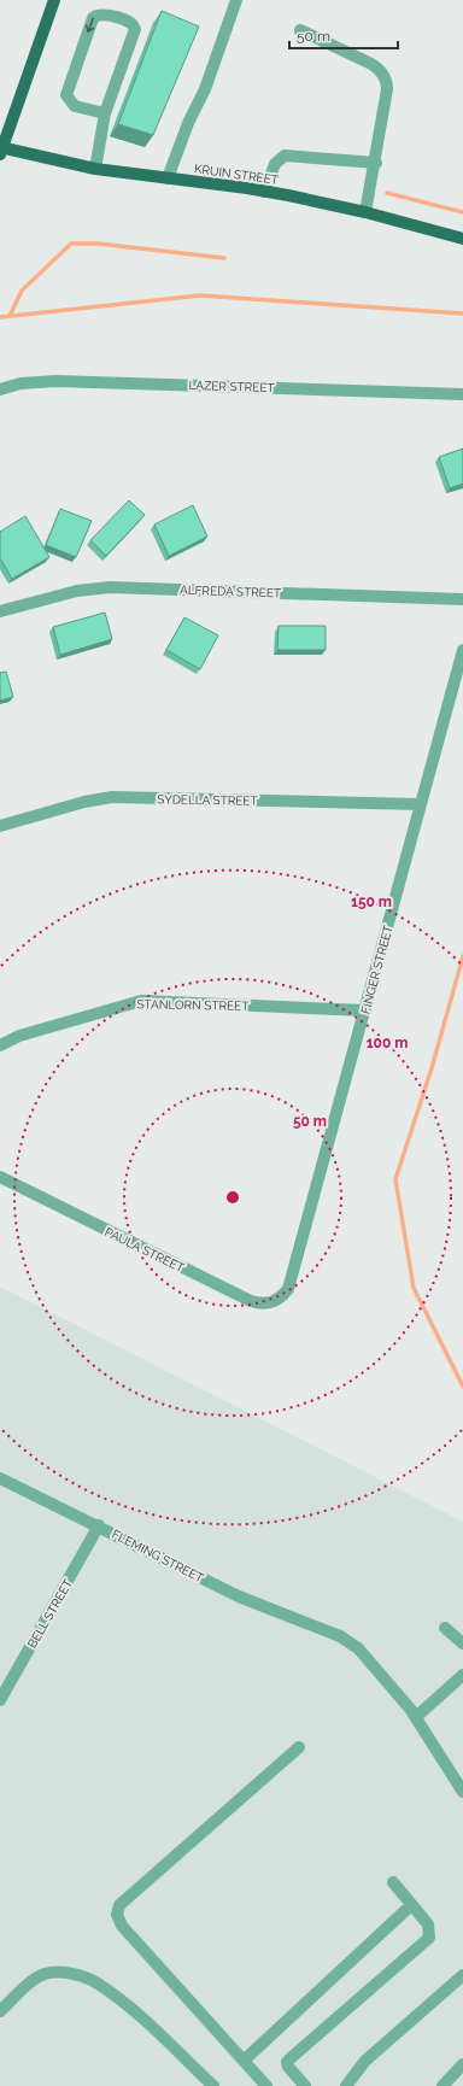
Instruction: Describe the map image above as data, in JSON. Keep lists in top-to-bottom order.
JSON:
{
  "streets": {
    "main road": ["KRUIN STREET"],
    "street": [
      "LAZER STREET",
      "ALFREDA STREET",
      "SYDELLA STREET",
      "FINGER STREET",
      "STANLORN STREET",
      "PAULA STREET",
      "FLEMING STREET",
      "BELL STREET"
    ]
  },
  "crossings": [
    ["SYDELLA STREET", "FINGER STREET"],
    ["FINGER STREET", "STANLORN STREET"],
    ["FINGER STREET", "PAULA STREET"],
    ["FLEMING STREET", "BELL STREET"]
  ],
  "scale_bar": "50 m",
  "rings": ["150 m", "100 m", "50 m"]
}
